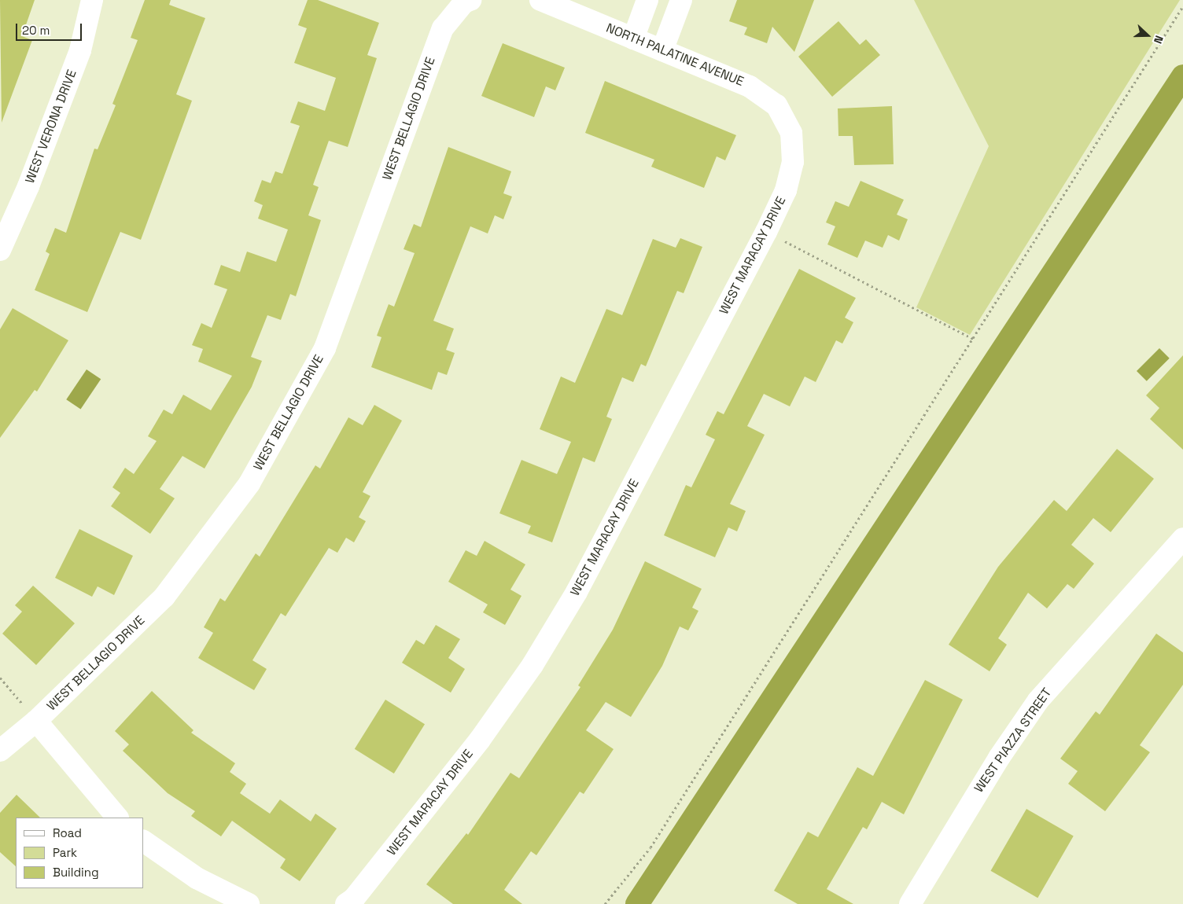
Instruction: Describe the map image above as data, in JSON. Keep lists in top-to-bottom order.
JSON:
{
  "streets": {
    "street": [
      "NORTH PALATINE AVENUE",
      "WEST BELLAGIO DRIVE",
      "WEST VERONA DRIVE",
      "WEST MARACAY DRIVE",
      "WEST PIAZZA STREET"
    ]
  },
  "crossings": [
    ["NORTH PALATINE AVENUE", "WEST MARACAY DRIVE"]
  ],
  "legend": ["Road", "Park", "Building"],
  "scale_bar": "20 m",
  "north": "right"
}
